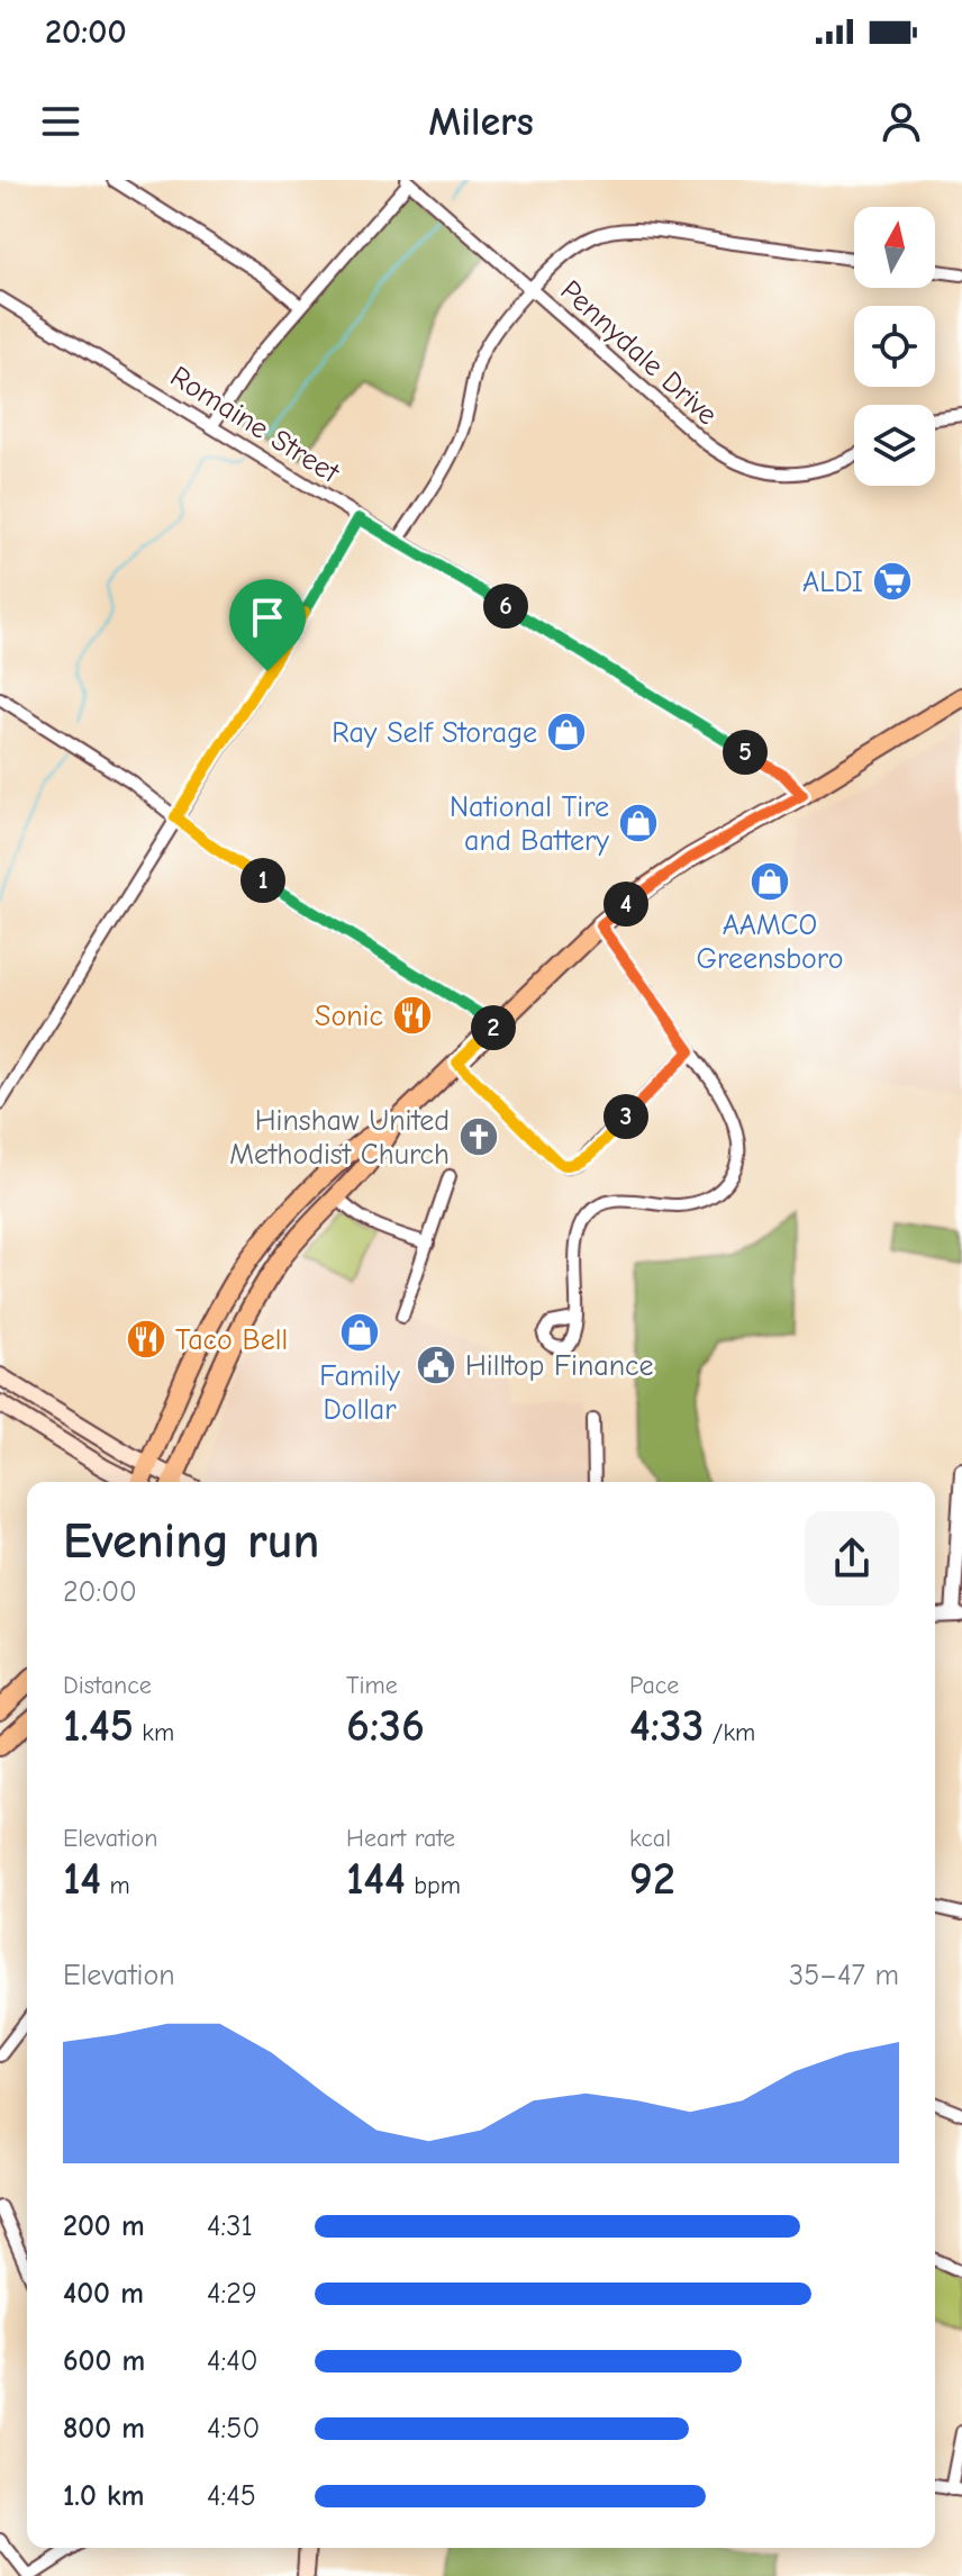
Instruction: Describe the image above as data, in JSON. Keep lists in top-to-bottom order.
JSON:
{
  "streets": {
    "street": ["Pennydale Drive", "Romaine Street"]
  },
  "places": {
    "supermarket": ["ALDI"],
    "shop": [
      "Ray Self Storage",
      "National Tire and Battery",
      "AAMCO Greensboro",
      "Family Dollar"
    ],
    "restaurant": ["Sonic", "Taco Bell"],
    "church": ["Hinshaw United Methodist Church"],
    "public building": ["Hilltop Finance"]
  },
  "north": "top",
  "page": {
    "status": "20:00",
    "header": "Milers",
    "pins": [
      "6",
      "5",
      "1",
      "4",
      "2",
      "3"
    ],
    "heading": ["Evening run", "20:00"],
    "stats": [
      ["Distance", "1.45 km"],
      ["Time", "6:36"],
      ["Pace", "4:33 /km"],
      ["Elevation", "14 m"],
      ["Heart rate", "144 bpm"],
      ["kcal", "92"]
    ],
    "chart": ["Elevation", "35–47 m"],
    "list": [
      {
        "name": "200 m",
        "note": "4:31"
      },
      {
        "name": "400 m",
        "note": "4:29"
      },
      {
        "name": "600 m",
        "note": "4:40"
      },
      {
        "name": "800 m",
        "note": "4:50"
      },
      {
        "name": "1.0 km",
        "note": "4:45"
      }
    ]
  }
}
